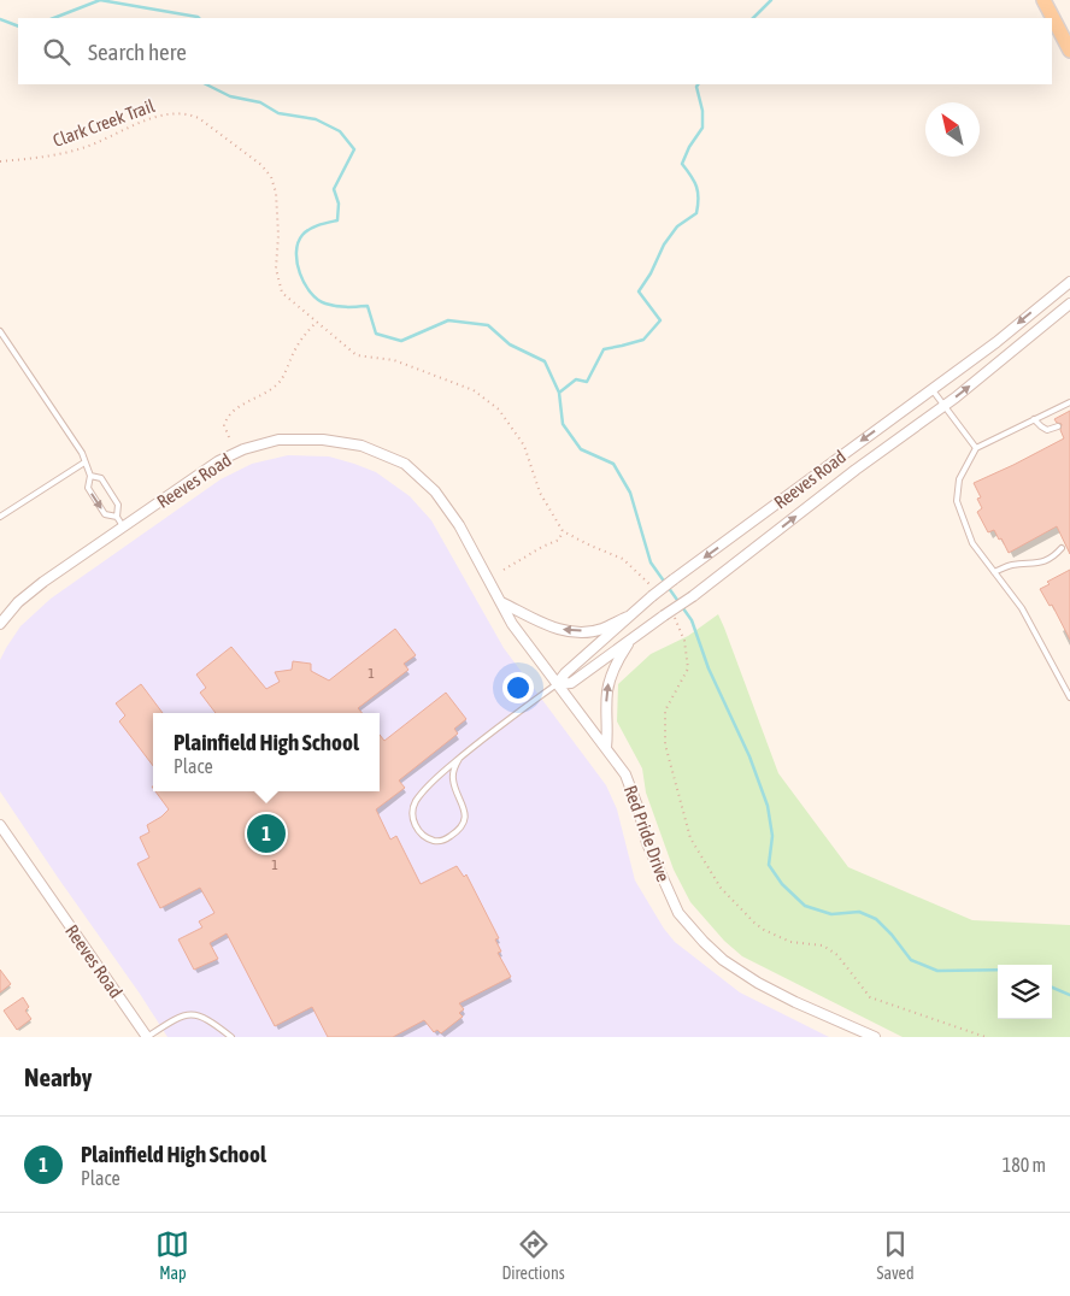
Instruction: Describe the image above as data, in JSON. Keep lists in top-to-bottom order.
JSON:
{
  "streets": {
    "street": ["Reeves Road", "Red Pride Drive"],
    "path": ["Clark Creek Trail"]
  },
  "crossings": [
    ["Reeves Road", "Red Pride Drive"]
  ],
  "house_numbers": ["1", "1"],
  "north": "top left",
  "page": {
    "search": "Search here",
    "popup": ["Plainfield High School", "Place"],
    "pins": "1",
    "heading": "Nearby",
    "list": [
      {
        "mark": "1",
        "name": "Plainfield High School",
        "note": "Place",
        "value": "180 m"
      }
    ],
    "nav": ["Map", "Directions", "Saved"]
  }
}
